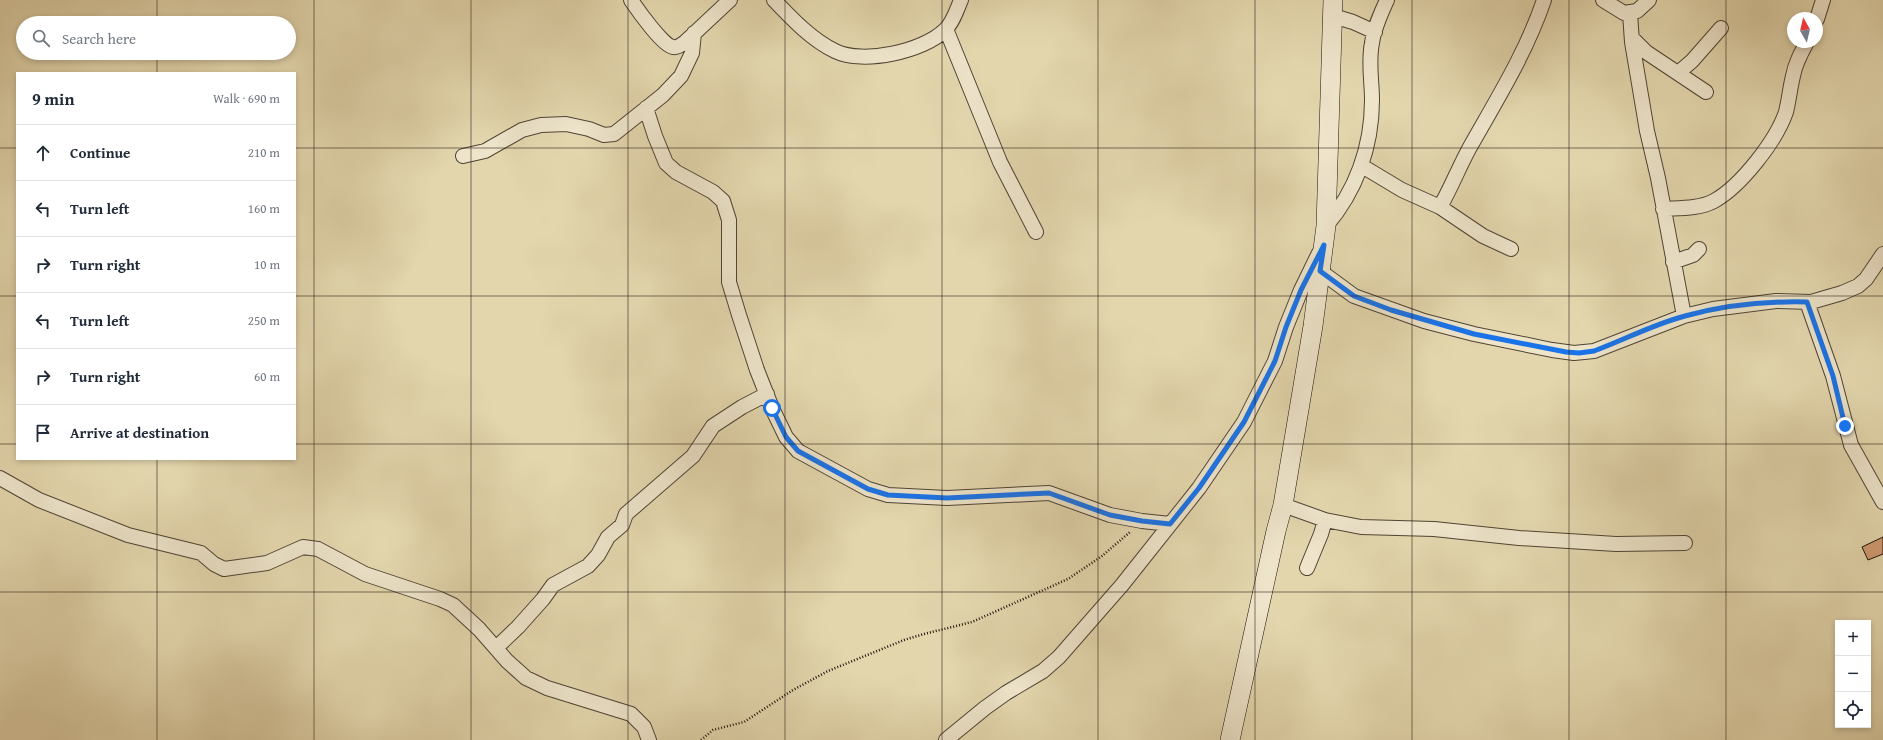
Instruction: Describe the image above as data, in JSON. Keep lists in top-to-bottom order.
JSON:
{
  "north": "top",
  "page": {
    "search": "Search here",
    "heading": ["9 min", "Walk · 690 m"],
    "list": [
      ["Continue", "210 m"],
      ["Turn left", "160 m"],
      ["Turn right", "10 m"],
      ["Turn left", "250 m"],
      ["Turn right", "60 m"],
      "Arrive at destination"
    ],
    "map_buttons": ["+", "−"]
  }
}
